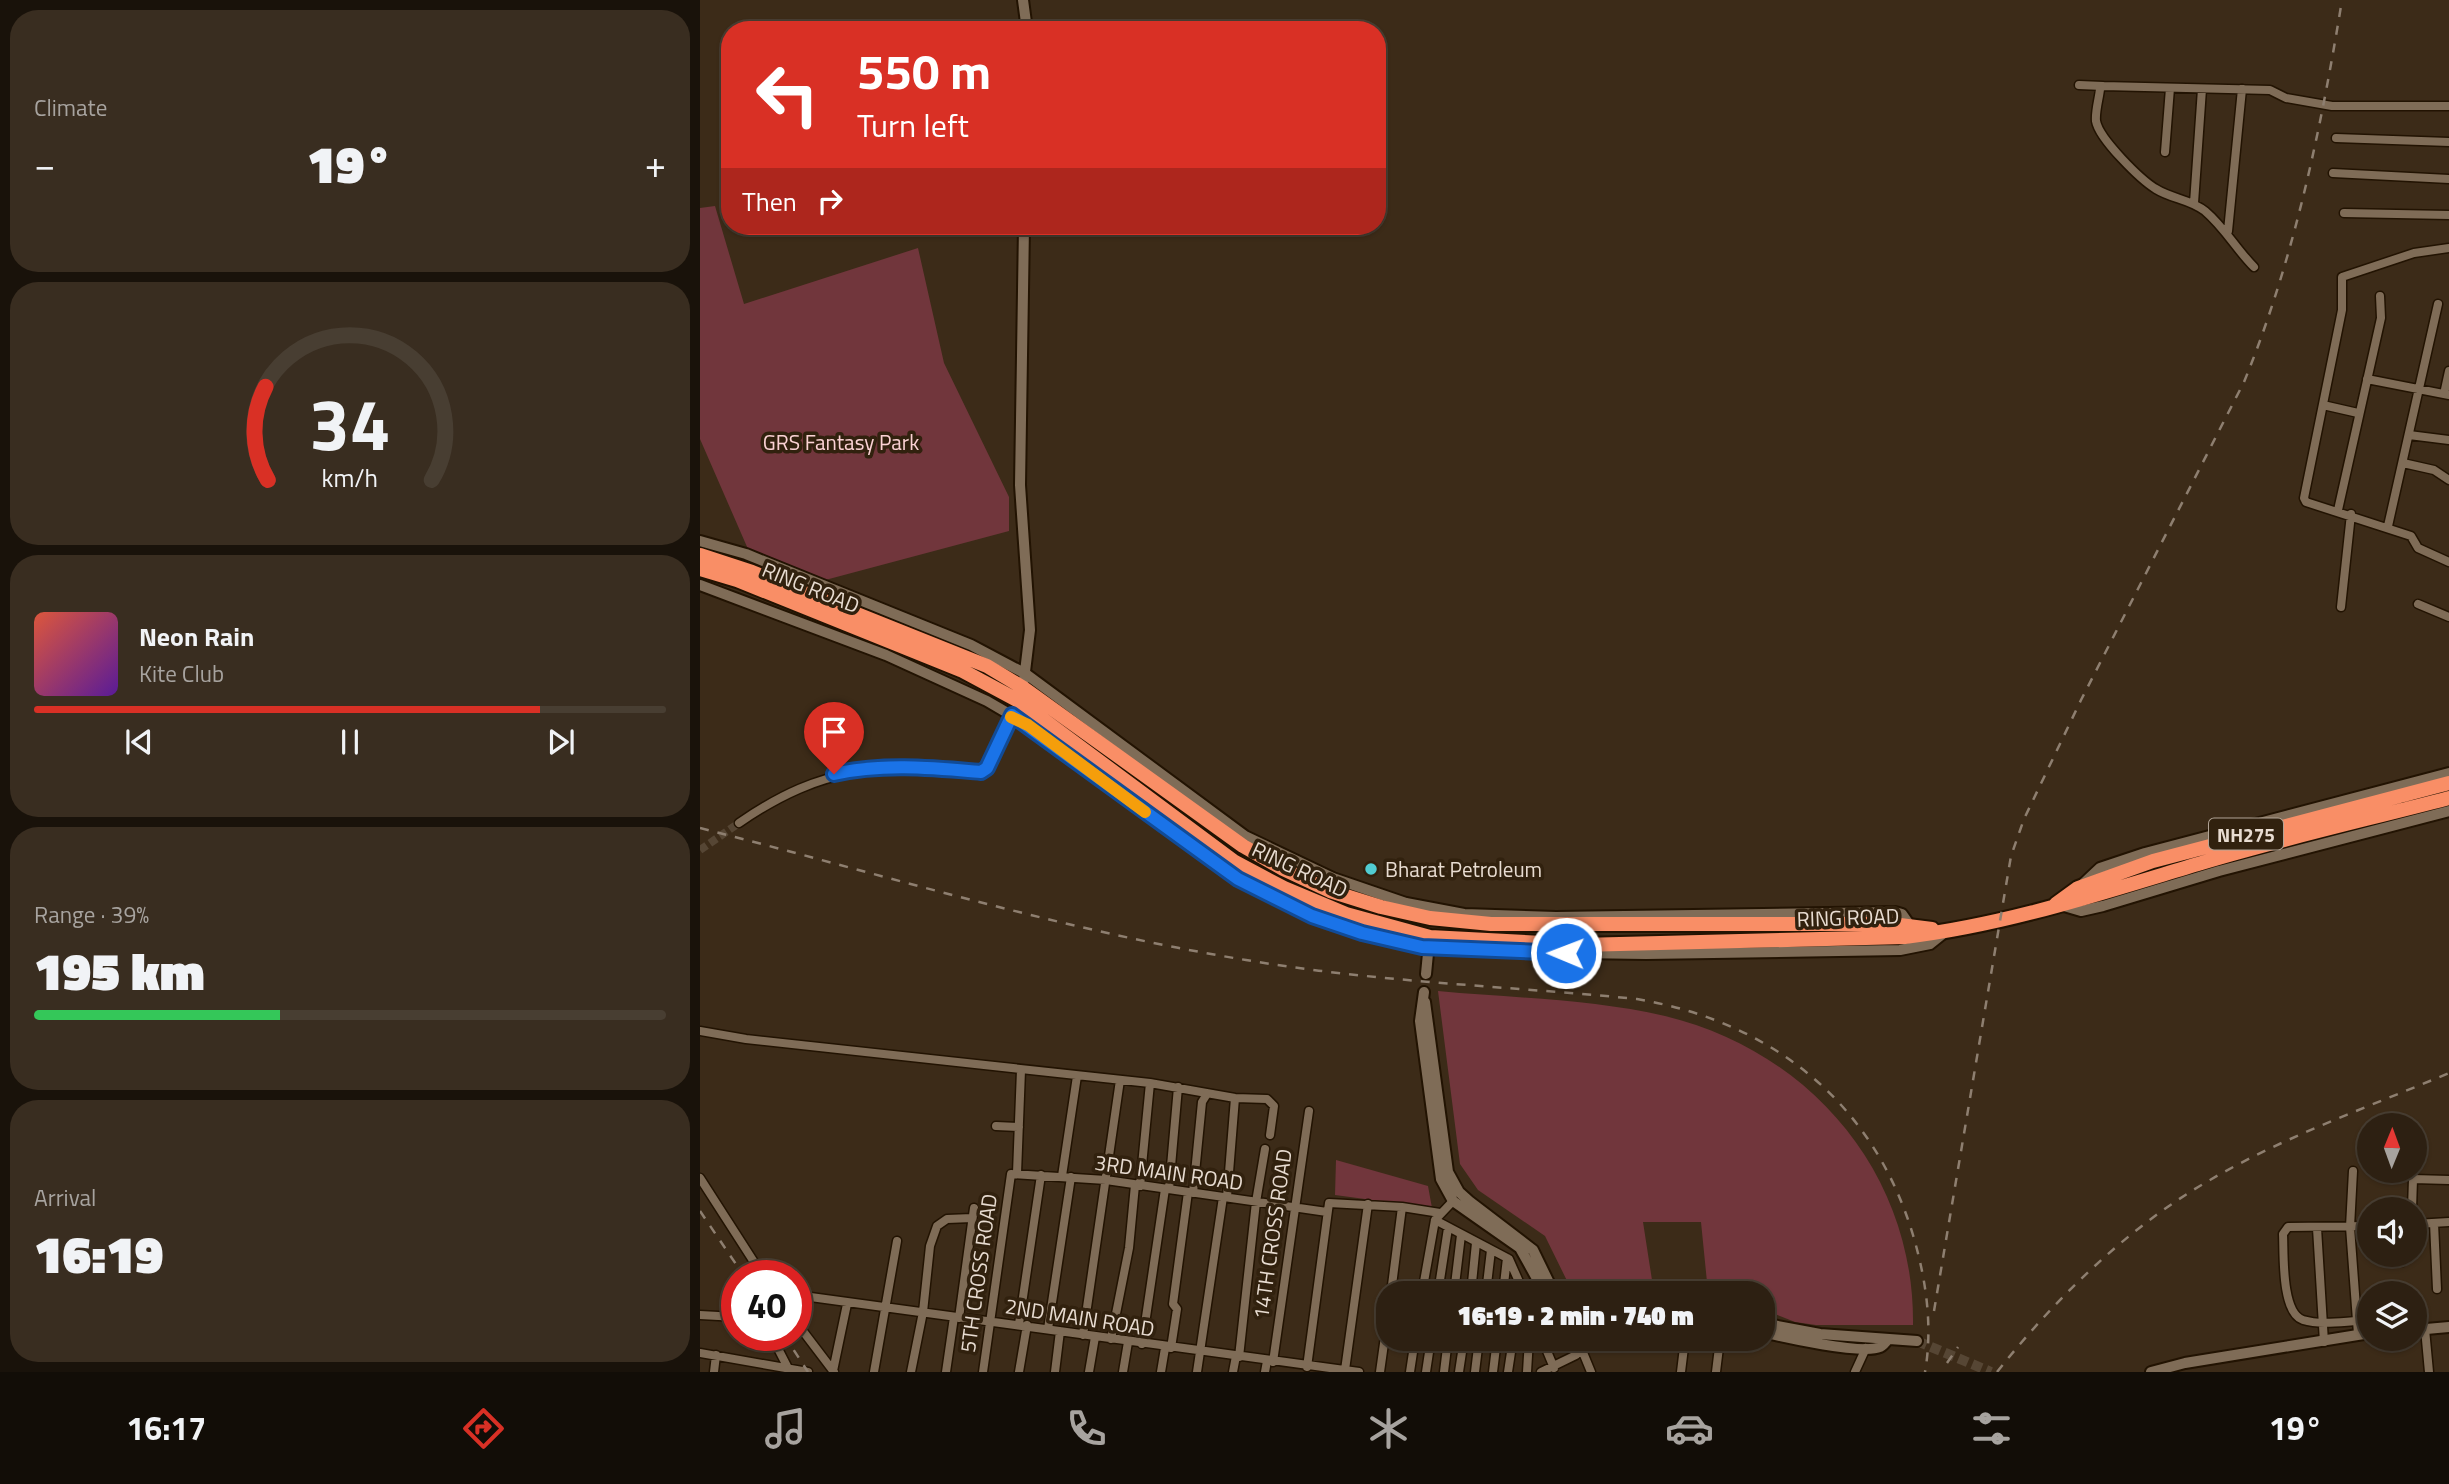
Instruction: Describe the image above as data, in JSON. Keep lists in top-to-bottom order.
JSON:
{
  "streets": {
    "highway": ["RING ROAD", "NH275"],
    "street": [
      "3RD MAIN ROAD",
      "14TH CROSS ROAD",
      "5TH CROSS ROAD",
      "2ND MAIN ROAD"
    ]
  },
  "crossings": [
    ["3RD MAIN ROAD", "14TH CROSS ROAD"],
    ["3RD MAIN ROAD", "5TH CROSS ROAD"],
    ["14TH CROSS ROAD", "2ND MAIN ROAD"],
    ["5TH CROSS ROAD", "2ND MAIN ROAD"]
  ],
  "parks": ["GRS Fantasy Park"],
  "places": ["Bharat Petroleum"],
  "north": "top",
  "page": {
    "tile": [
      "Climate",
      ["Range · 39%", "195 km"],
      ["Arrival", "16:19"]
    ],
    "turn": ["550 m", "Turn left"],
    "heat": ["−", "19°", "+"],
    "then": "Then",
    "song": ["Neon Rain", "Kite Club"],
    "limit": "40",
    "trip": "16:19 · 2 min · 740 m",
    "tabs": ["16:17", "19°"],
    "gauge": ["34", "km/h"]
  }
}
